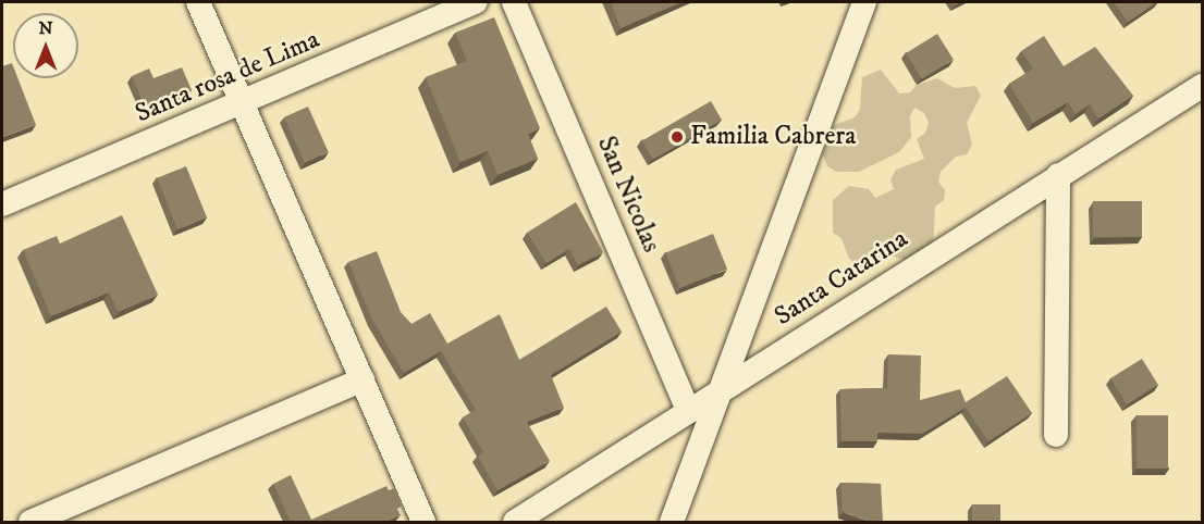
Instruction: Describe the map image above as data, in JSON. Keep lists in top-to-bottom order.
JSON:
{
  "streets": {
    "street": ["Santa rosa de Lima", "San Nicolas", "Santa Catarina"]
  },
  "crossings": [
    ["San Nicolas", "Santa Catarina"]
  ],
  "places": ["Familia Cabrera"],
  "north": "top"
}
